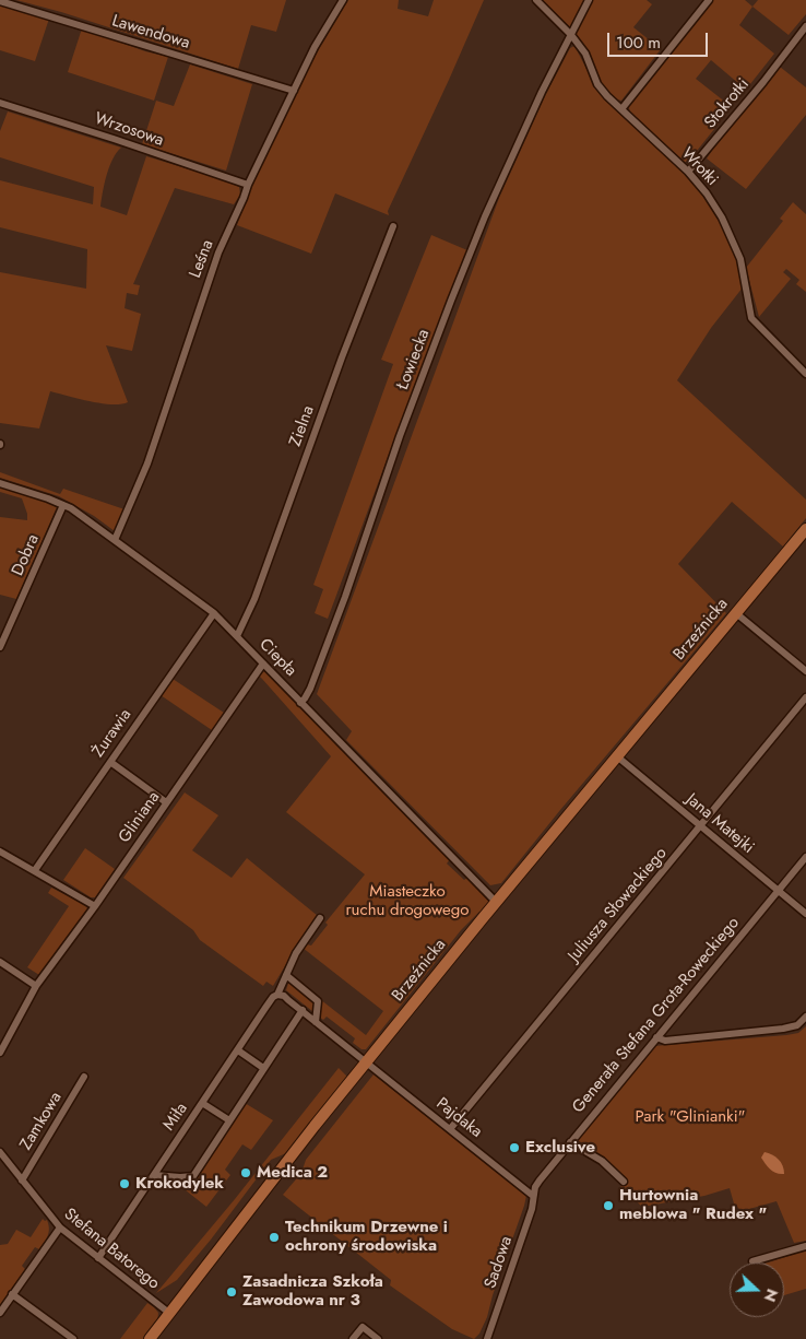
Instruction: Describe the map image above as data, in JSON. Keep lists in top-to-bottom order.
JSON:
{
  "streets": {
    "main road": ["Brzeźnicka"],
    "street": [
      "Lawendowa",
      "Stokrotki",
      "Wrzosowa",
      "Wrotki",
      "Leśna",
      "Łowiecka",
      "Zielna",
      "Dobra",
      "Ciepła",
      "Żurawia",
      "Gliniana",
      "Jana Matejki",
      "Juliusza Słowackiego",
      "Generała Stefana Grota-Roweckiego",
      "Miła",
      "Pajdaka",
      "Zamkowa",
      "Stefana Batorego",
      "Sadowa"
    ]
  },
  "crossings": [
    ["Lawendowa", "Leśna"],
    ["Stokrotki", "Wrotki"],
    ["Wrzosowa", "Leśna"],
    ["Wrotki", "Łowiecka"],
    ["Leśna", "Ciepła"],
    ["Łowiecka", "Ciepła"],
    ["Zielna", "Ciepła"],
    ["Dobra", "Ciepła"],
    ["Brzeźnicka", "Ciepła"],
    ["Brzeźnicka", "Jana Matejki"],
    ["Brzeźnicka", "Pajdaka"],
    ["Brzeźnicka", "Stefana Batorego"],
    ["Ciepła", "Żurawia"],
    ["Ciepła", "Gliniana"],
    ["Jana Matejki", "Juliusza Słowackiego"],
    ["Jana Matejki", "Generała Stefana Grota-Roweckiego"],
    ["Juliusza Słowackiego", "Pajdaka"],
    ["Generała Stefana Grota-Roweckiego", "Pajdaka"],
    ["Generała Stefana Grota-Roweckiego", "Sadowa"],
    ["Miła", "Stefana Batorego"],
    ["Pajdaka", "Sadowa"],
    ["Zamkowa", "Stefana Batorego"]
  ],
  "parks": ["Miasteczko ruchu drogowego", "Park \"Glinianki\""],
  "places": [
    "Exclusive",
    "Medica 2",
    "Krokodylek",
    "Hurtownia meblowa \" Rudex \"",
    "Technikum Drzewne i ochrony środowiska",
    "Zasadnicza Szkoła Zawodowa nr 3"
  ],
  "scale_bar": "100 m",
  "north": "right"
}
